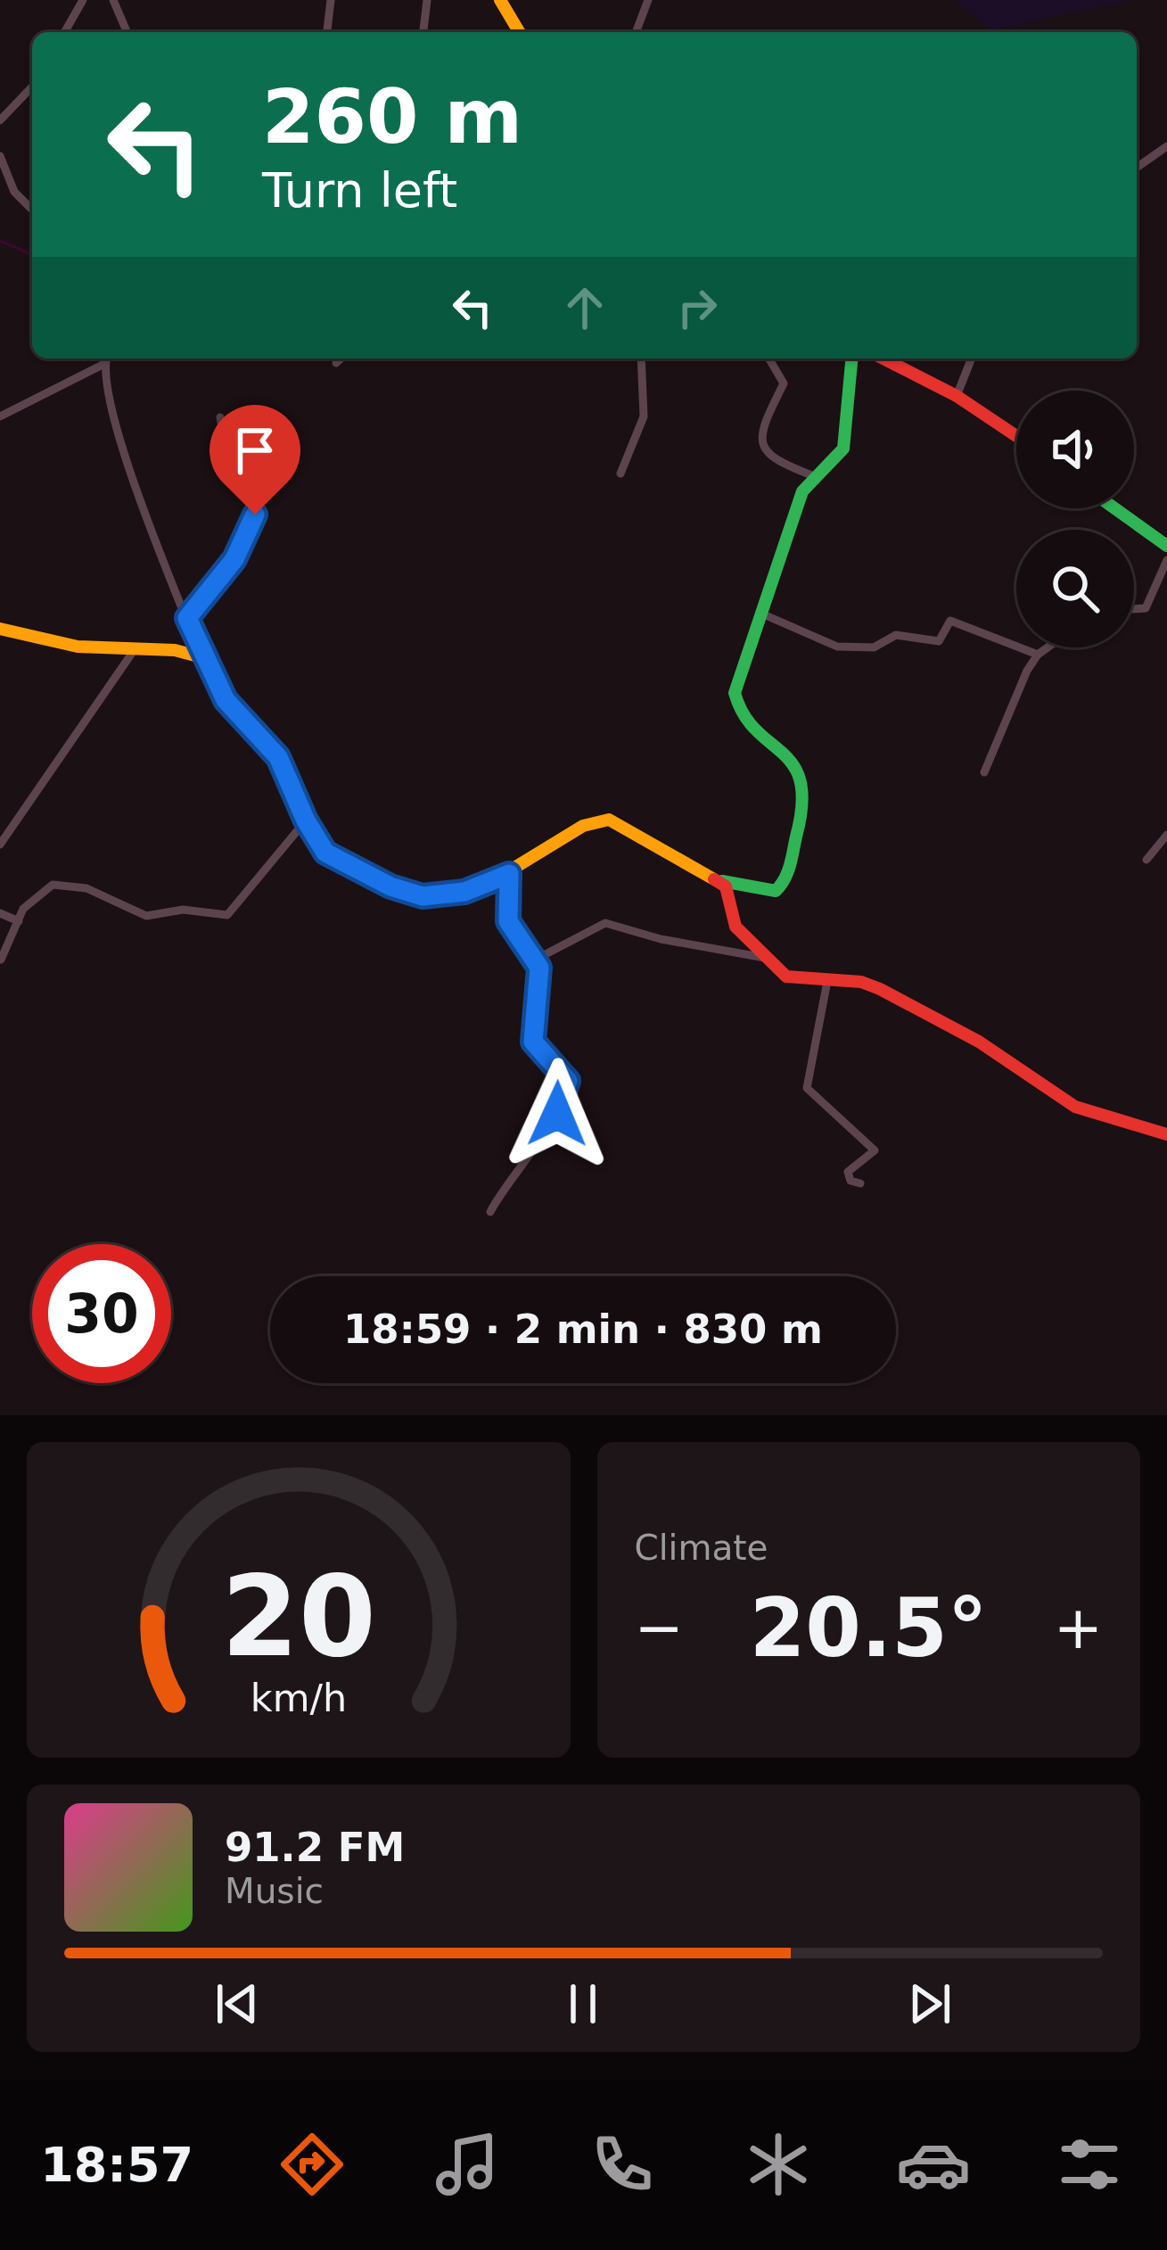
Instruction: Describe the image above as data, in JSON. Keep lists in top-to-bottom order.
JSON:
{
  "page": {
    "turn": ["260 m", "Turn left"],
    "limit": "30",
    "trip": "18:59 · 2 min · 830 m",
    "tile": "Climate",
    "heat": ["−", "20.5°", "+"],
    "song": ["91.2 FM", "Music"],
    "tabs": "18:57",
    "gauge": ["20", "km/h"]
  }
}
